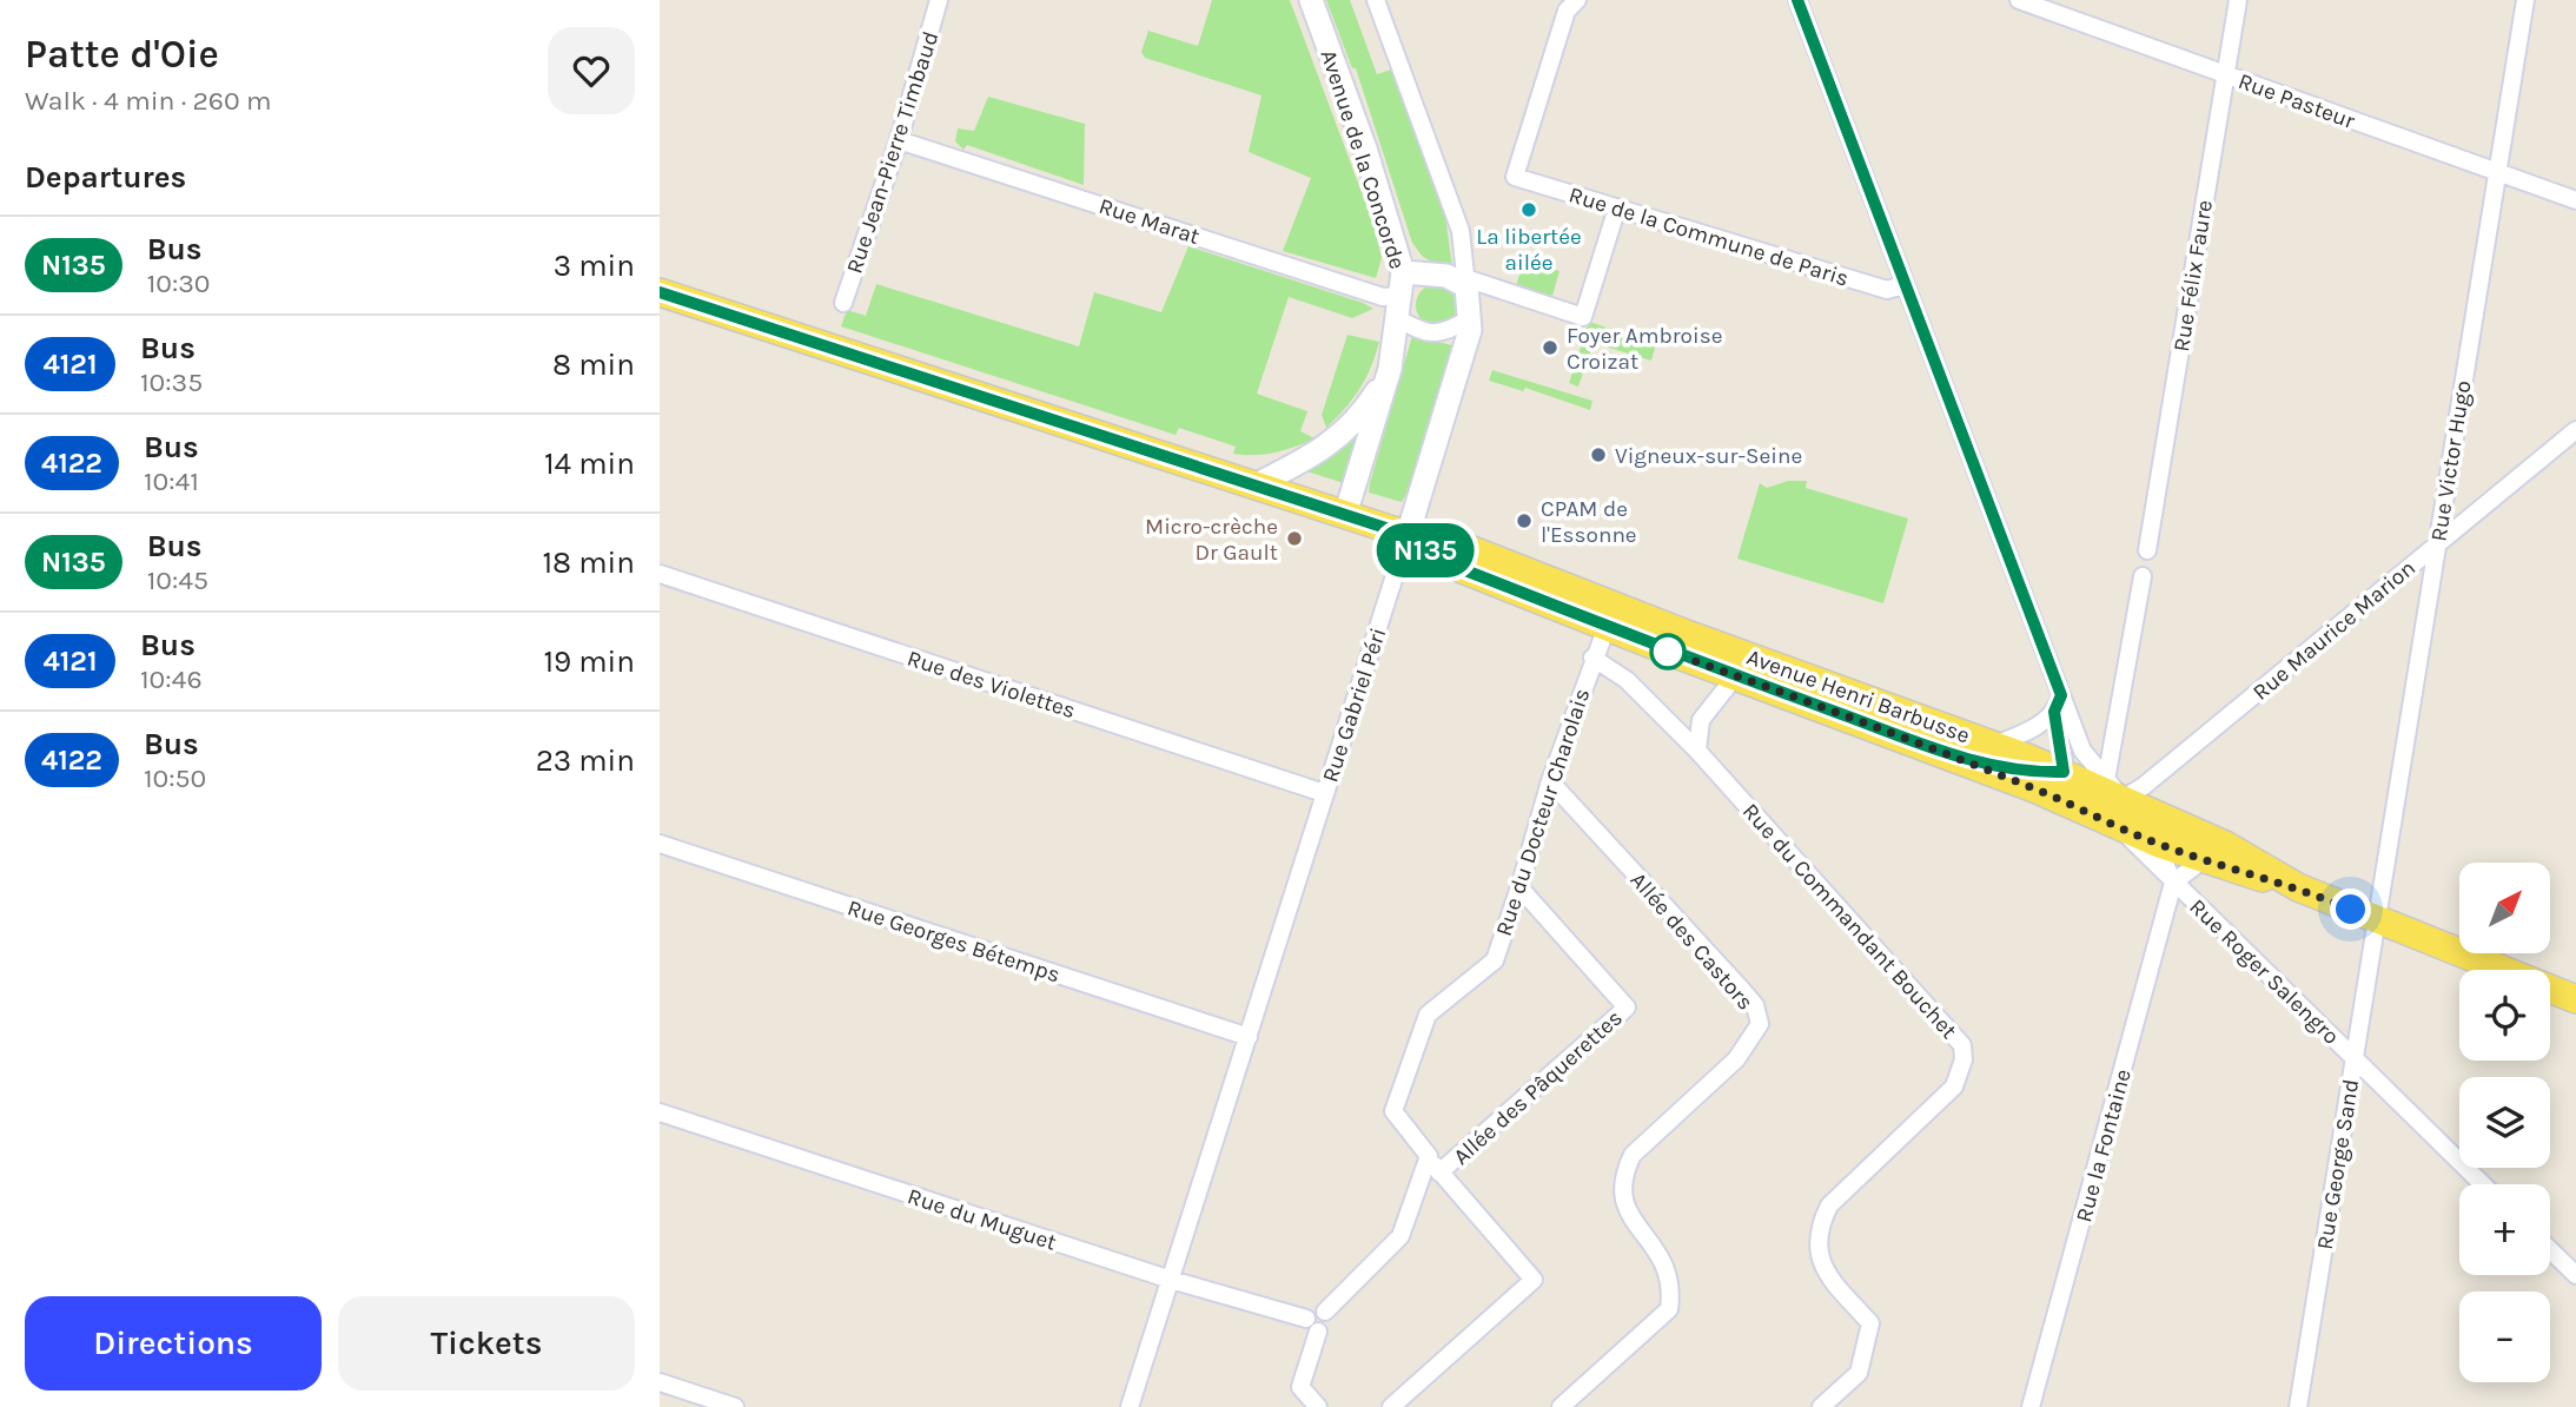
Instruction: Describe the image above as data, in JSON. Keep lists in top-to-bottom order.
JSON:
{
  "streets": {
    "main road": ["Avenue Henri Barbusse"],
    "street": [
      "Rue Pasteur",
      "Rue Jean-Pierre Timbaud",
      "Avenue de la Concorde",
      "Rue Marat",
      "Rue de la Commune de Paris",
      "Rue Félix Faure",
      "Rue Victor Hugo",
      "Rue Maurice Marion",
      "Rue des Violettes",
      "Rue Gabriel Péri",
      "Rue du Docteur Charolais",
      "Rue du Commandant Bouchet",
      "Rue Georges Bétemps",
      "Allée des Castors",
      "Rue Roger Salengro",
      "Allée des Pâquerettes",
      "Rue la Fontaine",
      "Rue George Sand",
      "Rue du Muguet"
    ]
  },
  "crossings": [
    ["Rue Pasteur", "Rue Félix Faure"],
    ["Rue Pasteur", "Rue Victor Hugo"],
    ["Rue Jean-Pierre Timbaud", "Rue Marat"],
    ["Avenue de la Concorde", "Rue Marat"],
    ["Avenue de la Concorde", "Avenue Henri Barbusse"],
    ["Avenue de la Concorde", "Rue Gabriel Péri"],
    ["Rue Marat", "Rue Gabriel Péri"],
    ["Rue de la Commune de Paris", "Rue Roger Salengro"],
    ["Rue Victor Hugo", "Rue Maurice Marion"],
    ["Rue Victor Hugo", "Avenue Henri Barbusse"],
    ["Rue Victor Hugo", "Rue George Sand"],
    ["Rue Maurice Marion", "Avenue Henri Barbusse"],
    ["Rue Maurice Marion", "Rue Roger Salengro"],
    ["Rue des Violettes", "Rue Gabriel Péri"],
    ["Avenue Henri Barbusse", "Rue Gabriel Péri"],
    ["Avenue Henri Barbusse", "Rue du Docteur Charolais"],
    ["Avenue Henri Barbusse", "Rue Roger Salengro"],
    ["Avenue Henri Barbusse", "Rue George Sand"],
    ["Rue Gabriel Péri", "Rue Georges Bétemps"],
    ["Rue Gabriel Péri", "Rue du Muguet"],
    ["Rue du Docteur Charolais", "Allée des Castors"],
    ["Rue du Docteur Charolais", "Allée des Pâquerettes"],
    ["Rue Roger Salengro", "Rue la Fontaine"],
    ["Rue Roger Salengro", "Rue George Sand"]
  ],
  "places": [
    "La libertée ailée",
    "Foyer Ambroise Croizat",
    "Vigneux-sur-Seine",
    "CPAM de l'Essonne",
    "Micro-crèche Dr Gault"
  ],
  "lines": ["bus line N135"],
  "north": "top right",
  "page": {
    "heading": [
      ["Patte d'Oie", "Walk · 4 min · 260 m"],
      "Departures"
    ],
    "on_map": "N135",
    "list": [
      {
        "mark": "N135",
        "name": "Bus",
        "note": "10:30",
        "value": "3 min"
      },
      {
        "mark": "4121",
        "name": "Bus",
        "note": "10:35",
        "value": "8 min"
      },
      {
        "mark": "4122",
        "name": "Bus",
        "note": "10:41",
        "value": "14 min"
      },
      {
        "mark": "N135",
        "name": "Bus",
        "note": "10:45",
        "value": "18 min"
      },
      {
        "mark": "4121",
        "name": "Bus",
        "note": "10:46",
        "value": "19 min"
      },
      {
        "mark": "4122",
        "name": "Bus",
        "note": "10:50",
        "value": "23 min"
      }
    ],
    "map_buttons": ["+", "−"],
    "buttons": ["Directions", "Tickets"]
  }
}
